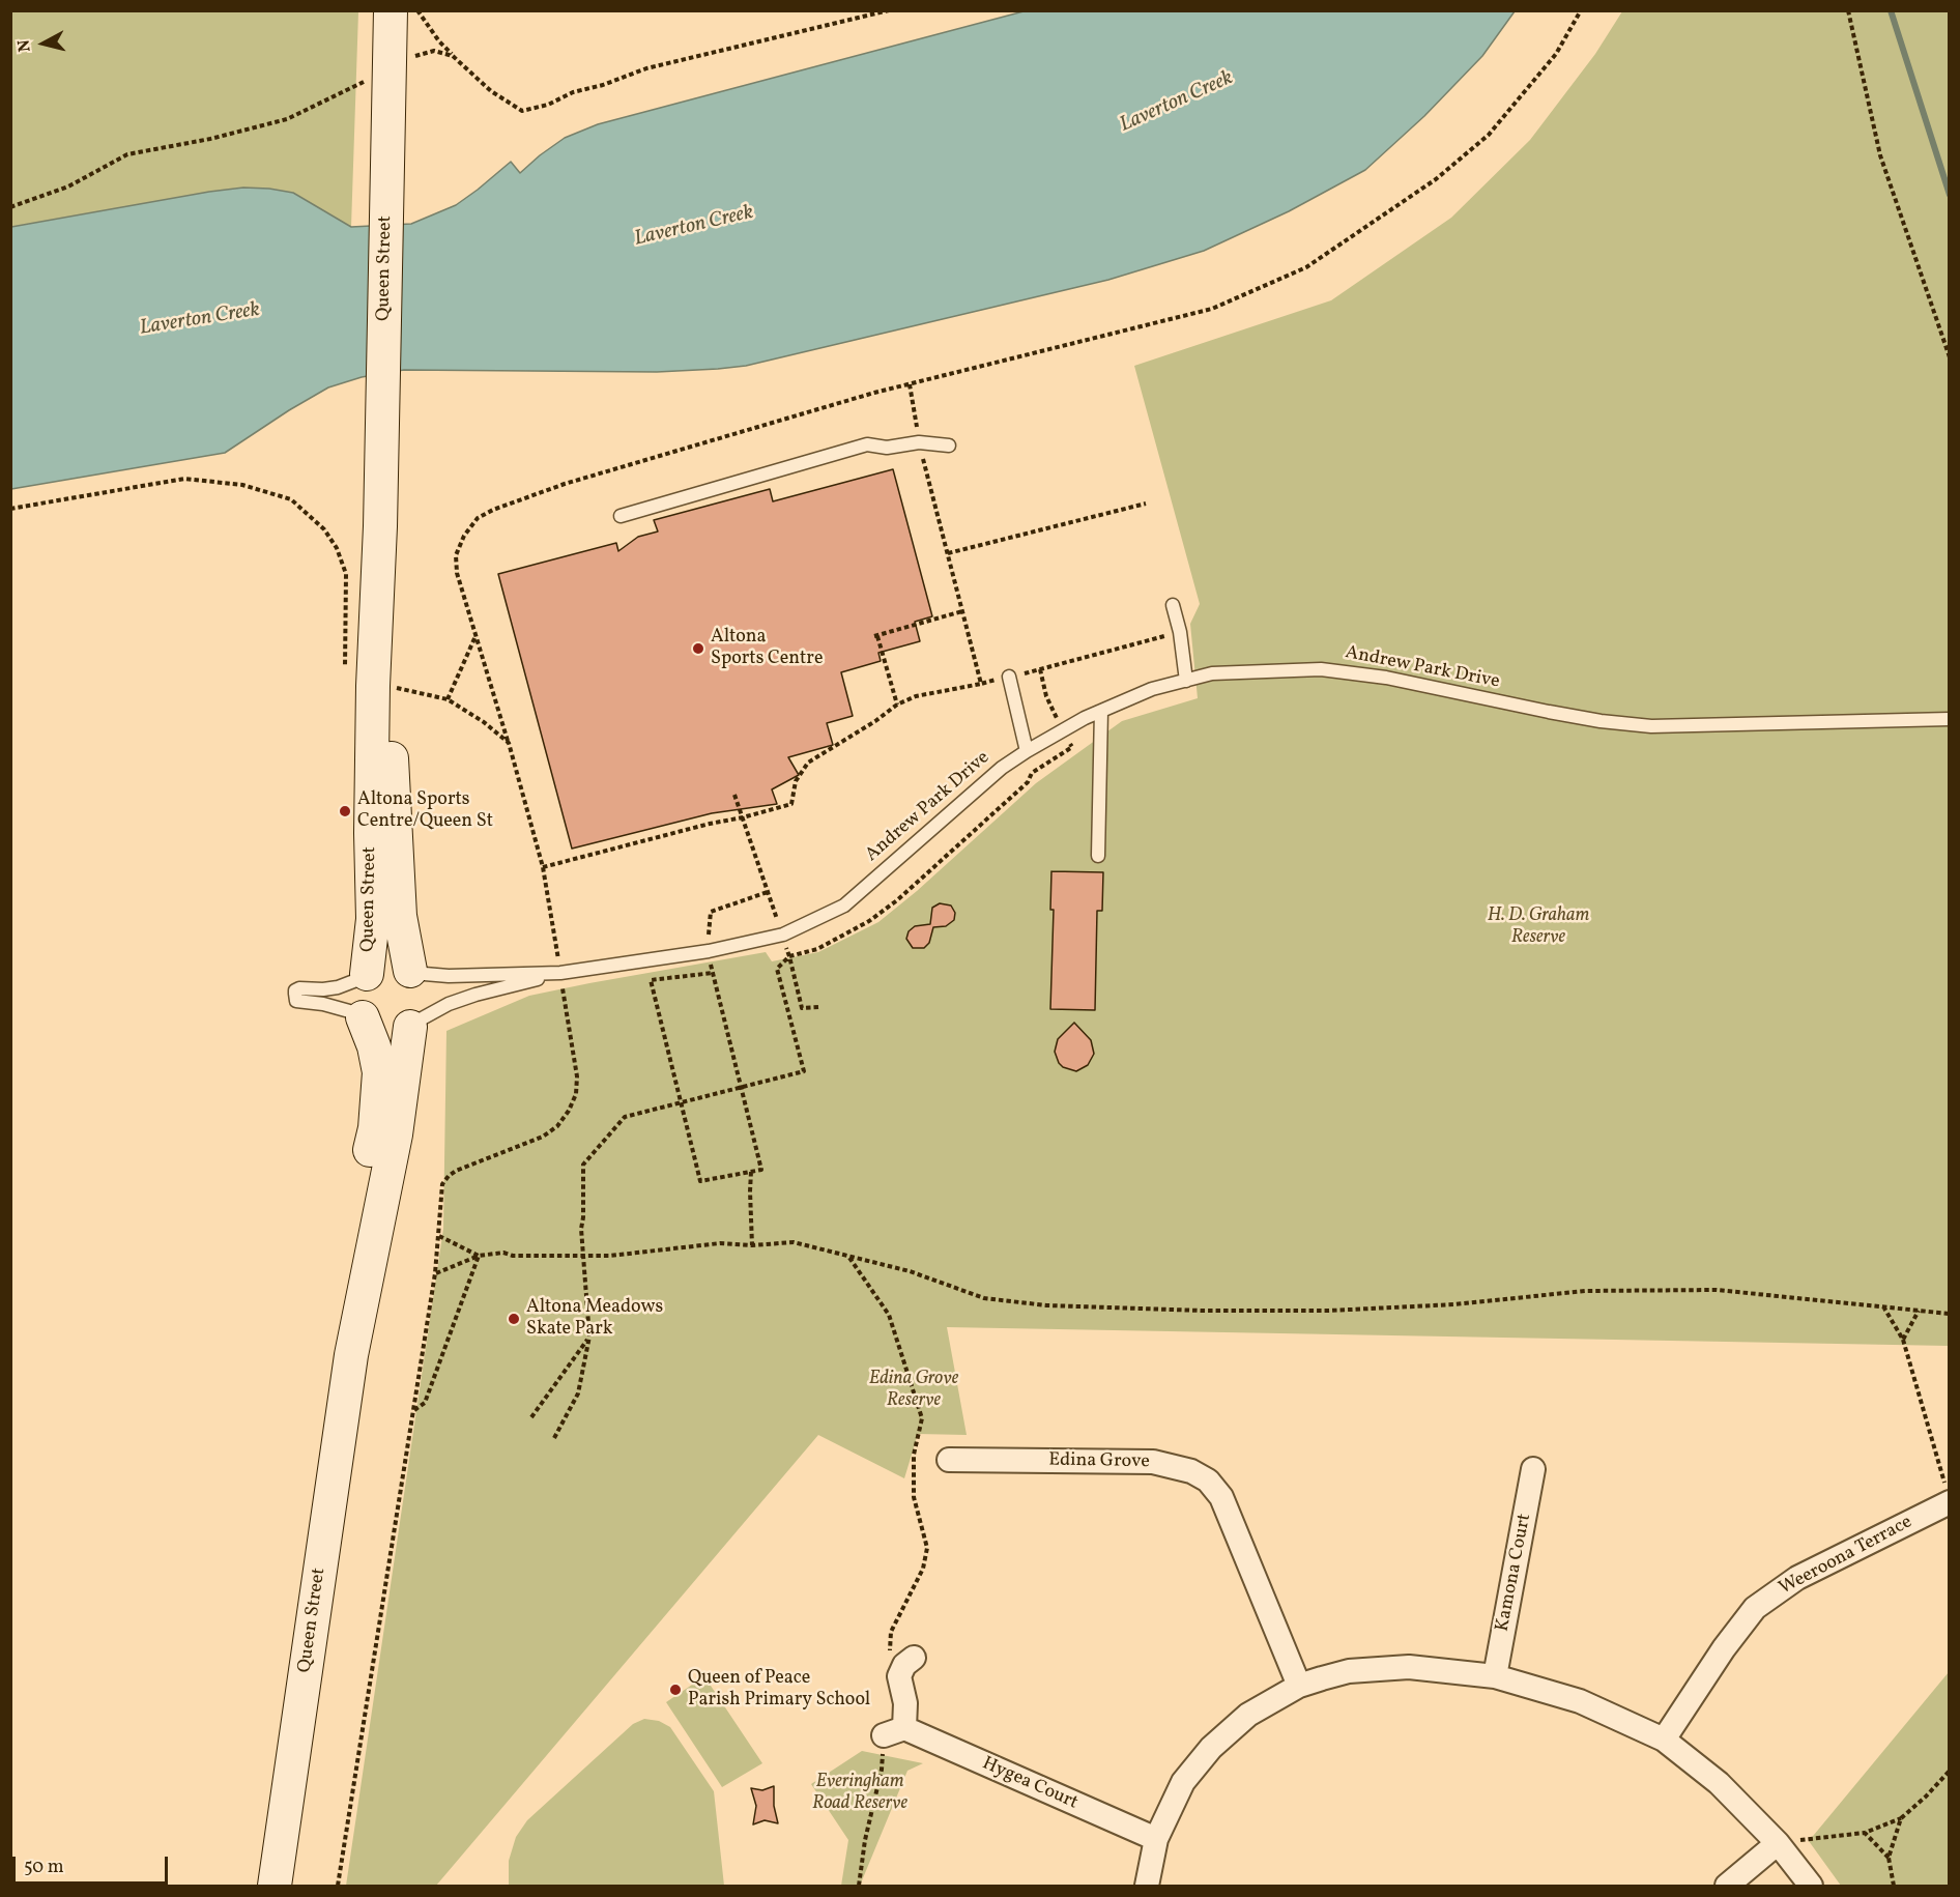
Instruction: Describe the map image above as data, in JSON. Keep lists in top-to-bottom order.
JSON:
{
  "streets": {
    "main road": ["Queen Street"],
    "street": [
      "Edina Grove",
      "Weeroona Terrace",
      "Kamona Court",
      "Hygea Court"
    ],
    "lane": ["Andrew Park Drive"]
  },
  "crossings": [
    ["Queen Street", "Andrew Park Drive"]
  ],
  "water": ["Laverton Creek"],
  "parks": ["H. D. Graham Reserve", "Edina Grove Reserve", "Everingham Road Reserve"],
  "places": [
    "Altona Sports Centre",
    "Altona Sports Centre/Queen St",
    "Altona Meadows Skate Park",
    "Queen of Peace Parish Primary School"
  ],
  "scale_bar": "50 m",
  "north": "left"
}
